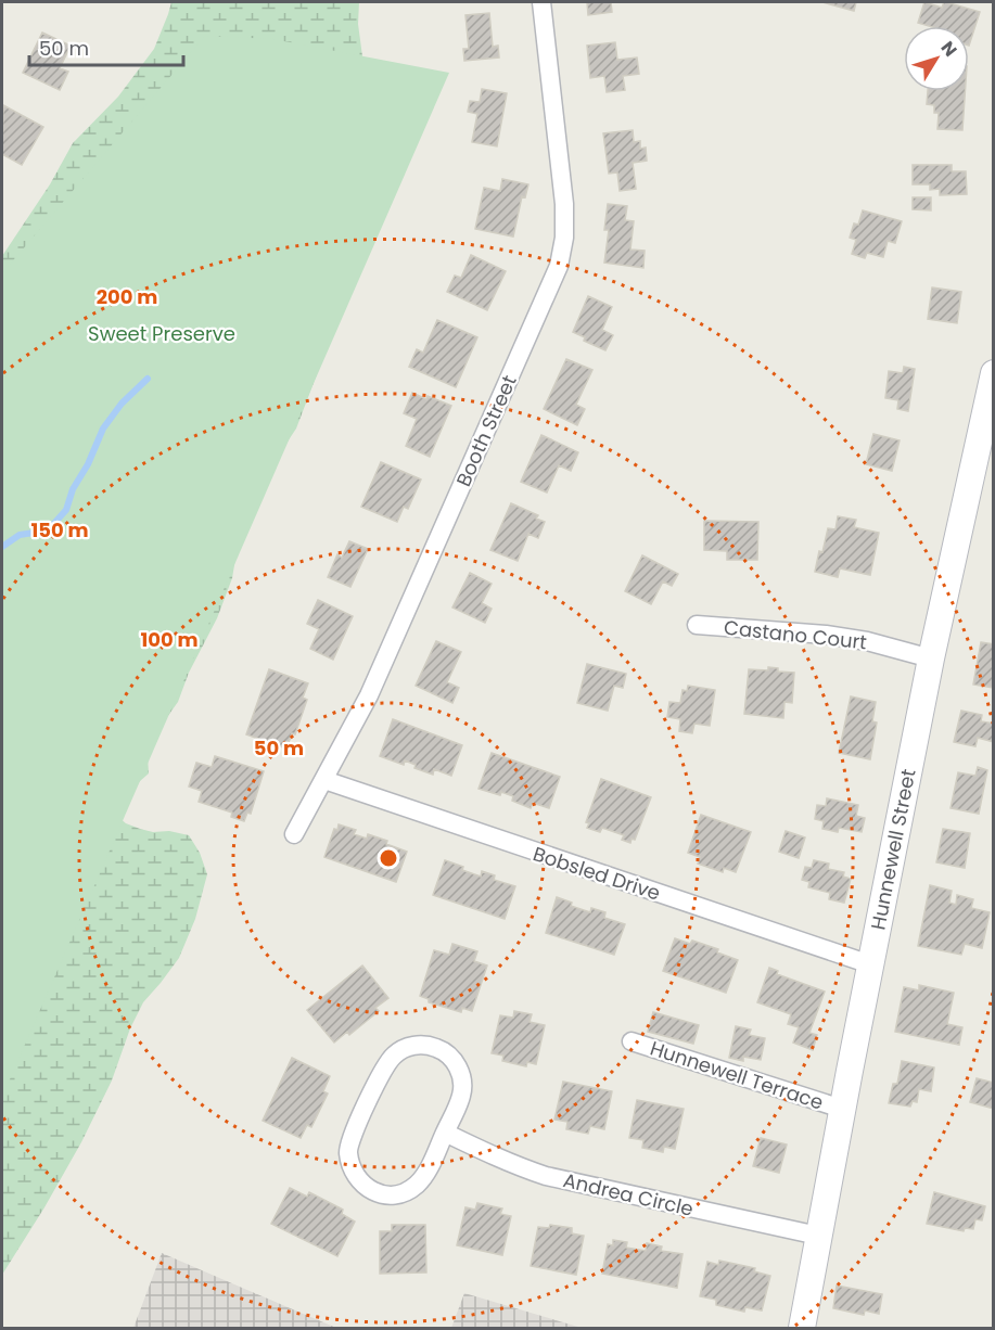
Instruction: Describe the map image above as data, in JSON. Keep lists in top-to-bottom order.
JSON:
{
  "streets": {
    "main road": ["Hunnewell Street"],
    "street": [
      "Booth Street",
      "Castano Court",
      "Bobsled Drive",
      "Hunnewell Terrace",
      "Andrea Circle"
    ]
  },
  "crossings": [
    ["Booth Street", "Bobsled Drive"],
    ["Castano Court", "Hunnewell Street"],
    ["Hunnewell Street", "Bobsled Drive"],
    ["Hunnewell Street", "Hunnewell Terrace"],
    ["Hunnewell Street", "Andrea Circle"]
  ],
  "parks": ["Sweet Preserve"],
  "scale_bar": "50 m",
  "north": "top right",
  "rings": [
    "200 m",
    "150 m",
    "100 m",
    "50 m"
  ]
}
